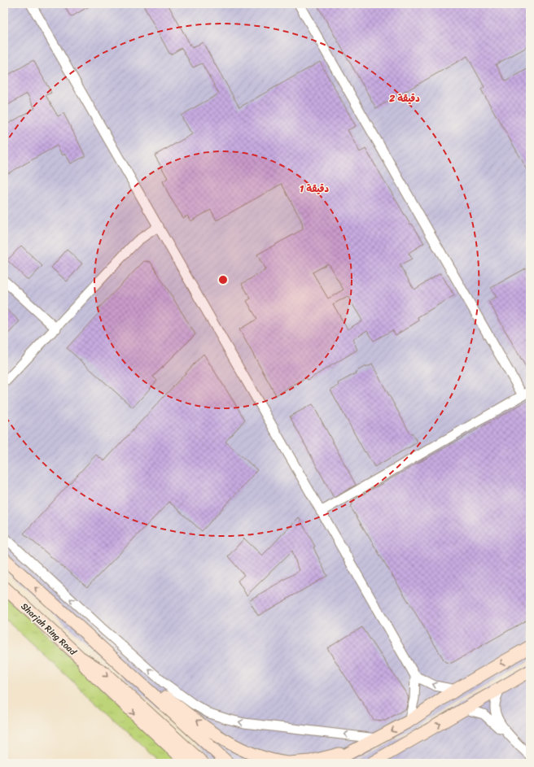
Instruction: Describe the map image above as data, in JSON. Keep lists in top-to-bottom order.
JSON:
{
  "streets": {
    "street": ["Sharjah Ring Road"]
  },
  "rings": ["2 دقيقة", "1 دقيقة"]
}
